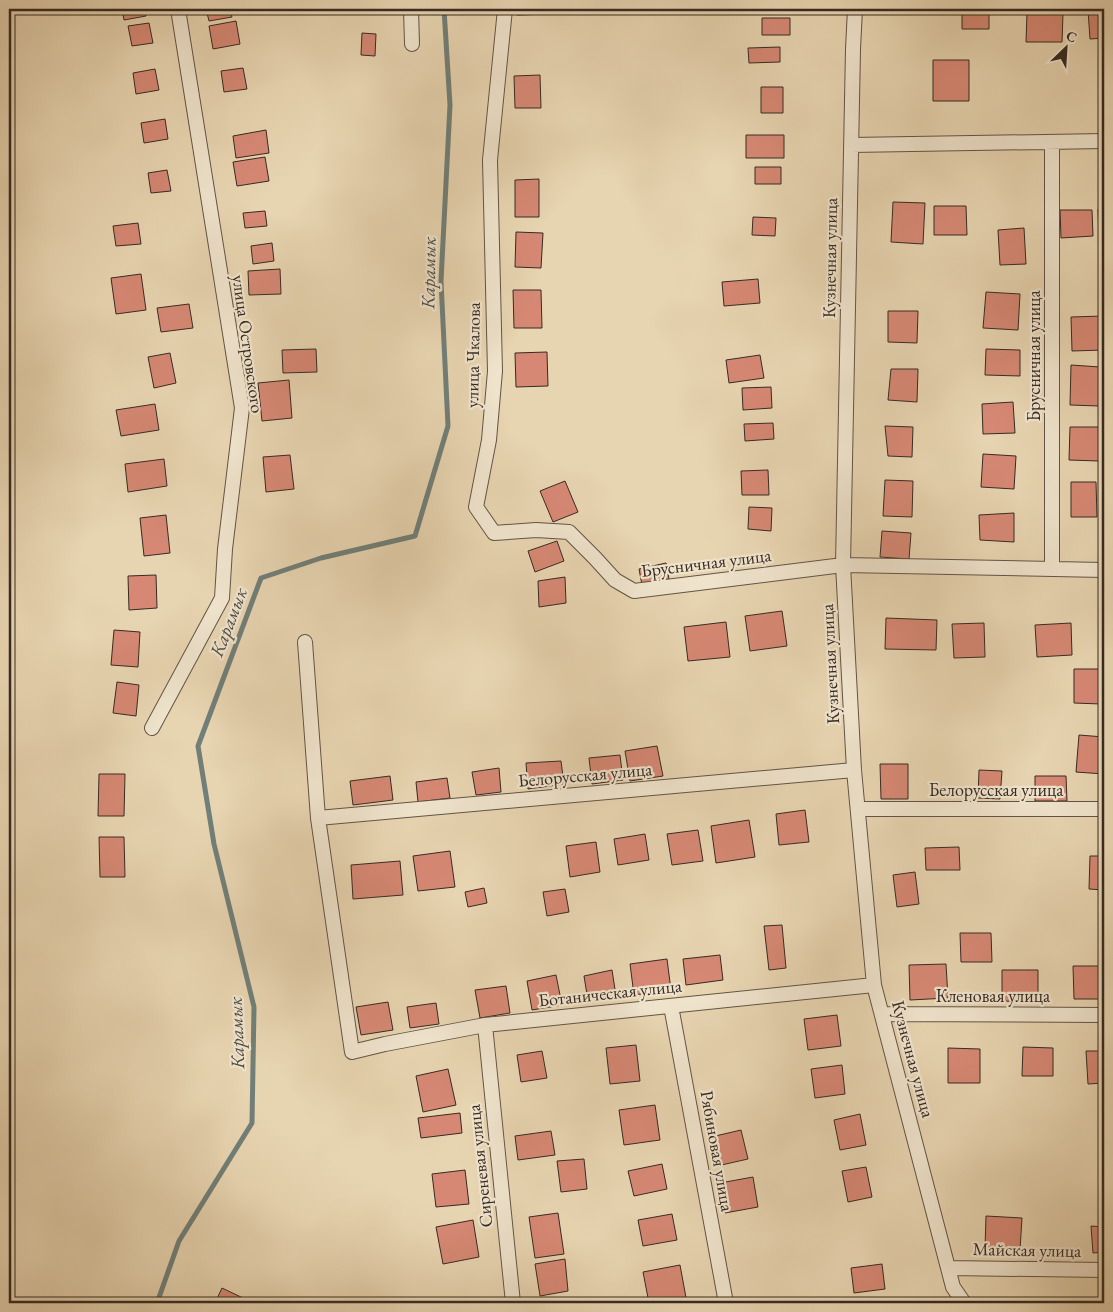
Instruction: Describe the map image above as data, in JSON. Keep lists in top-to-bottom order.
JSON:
{
  "streets": {
    "street": [
      "Кузнечная улица",
      "улица Островского",
      "улица Чкалова",
      "Брусничная улица",
      "Белорусская улица",
      "Ботаническая улица",
      "Кленовая улица",
      "Рябиновая улица",
      "Сиреневая улица",
      "Майская улица"
    ]
  },
  "crossings": [
    ["Кузнечная улица", "Брусничная улица"],
    ["Кузнечная улица", "Белорусская улица"],
    ["Кузнечная улица", "Ботаническая улица"],
    ["Кузнечная улица", "Кленовая улица"],
    ["Кузнечная улица", "Майская улица"],
    ["улица Чкалова", "Брусничная улица"],
    ["Белорусская улица", "Ботаническая улица"],
    ["Ботаническая улица", "Рябиновая улица"],
    ["Ботаническая улица", "Сиреневая улица"]
  ],
  "water": ["Карамык"],
  "north": "top right"
}
